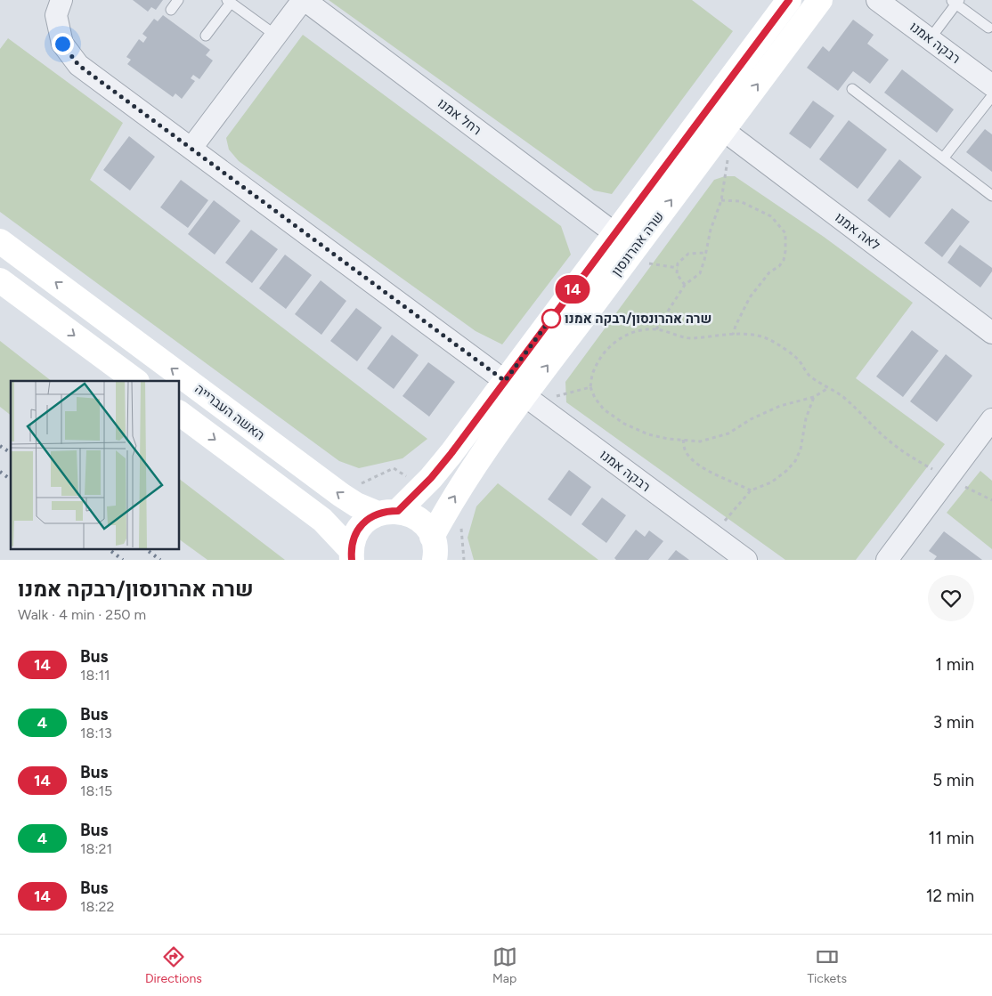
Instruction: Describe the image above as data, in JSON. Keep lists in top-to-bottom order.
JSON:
{
  "streets": {
    "street": [
      "רבקה אמנו",
      "רחל אמנו",
      "לאה אמנו",
      "שרה אהרונסון",
      "האשה העברייה"
    ]
  },
  "crossings": [
    ["רבקה אמנו", "רחל אמנו"],
    ["רבקה אמנו", "שרה אהרונסון"],
    ["רחל אמנו", "שרה אהרונסון"],
    ["לאה אמנו", "שרה אהרונסון"],
    ["שרה אהרונסון", "האשה העברייה"]
  ],
  "places": ["שרה אהרונסון/רבקה אמנו"],
  "lines": ["bus line 14"],
  "page": {
    "on_map": "14",
    "heading": ["שרה אהרונסון/רבקה אמנו", "Walk · 4 min · 250 m"],
    "list": [
      {
        "mark": "14",
        "name": "Bus",
        "note": "18:11",
        "value": "1 min"
      },
      {
        "mark": "4",
        "name": "Bus",
        "note": "18:13",
        "value": "3 min"
      },
      {
        "mark": "14",
        "name": "Bus",
        "note": "18:15",
        "value": "5 min"
      },
      {
        "mark": "4",
        "name": "Bus",
        "note": "18:21",
        "value": "11 min"
      },
      {
        "mark": "14",
        "name": "Bus",
        "note": "18:22",
        "value": "12 min"
      }
    ],
    "tabs": ["Directions", "Map", "Tickets"]
  }
}
